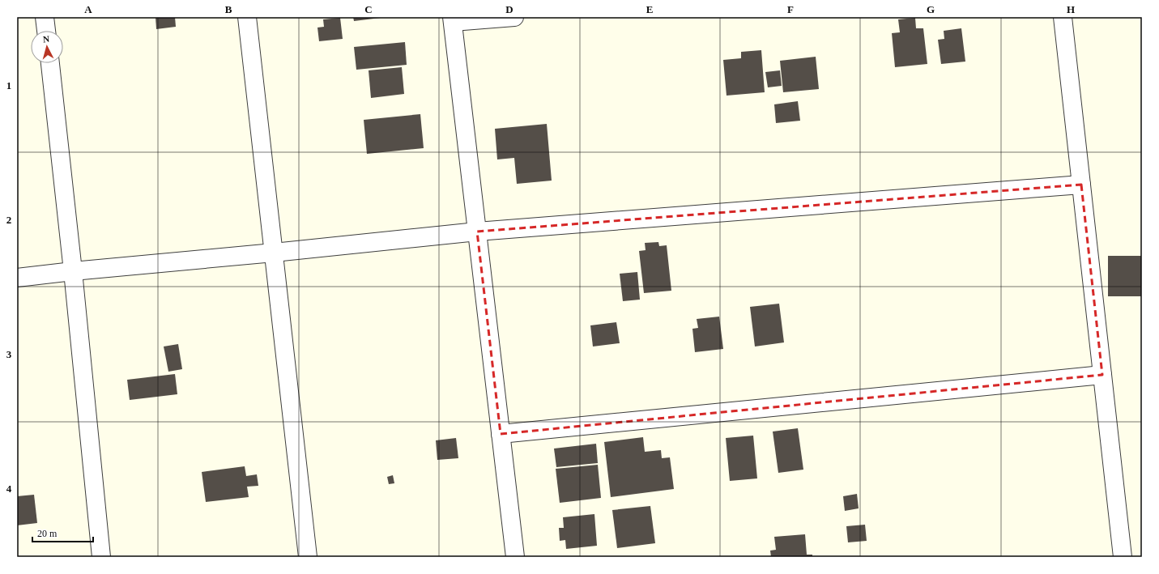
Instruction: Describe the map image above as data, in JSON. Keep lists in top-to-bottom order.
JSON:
{
  "scale_bar": "20 m",
  "north": "top",
  "grid": {
    "columns": [
      "A",
      "B",
      "C",
      "D",
      "E",
      "F",
      "G",
      "H"
    ],
    "rows": [
      "1",
      "2",
      "3",
      "4"
    ]
  }
}
